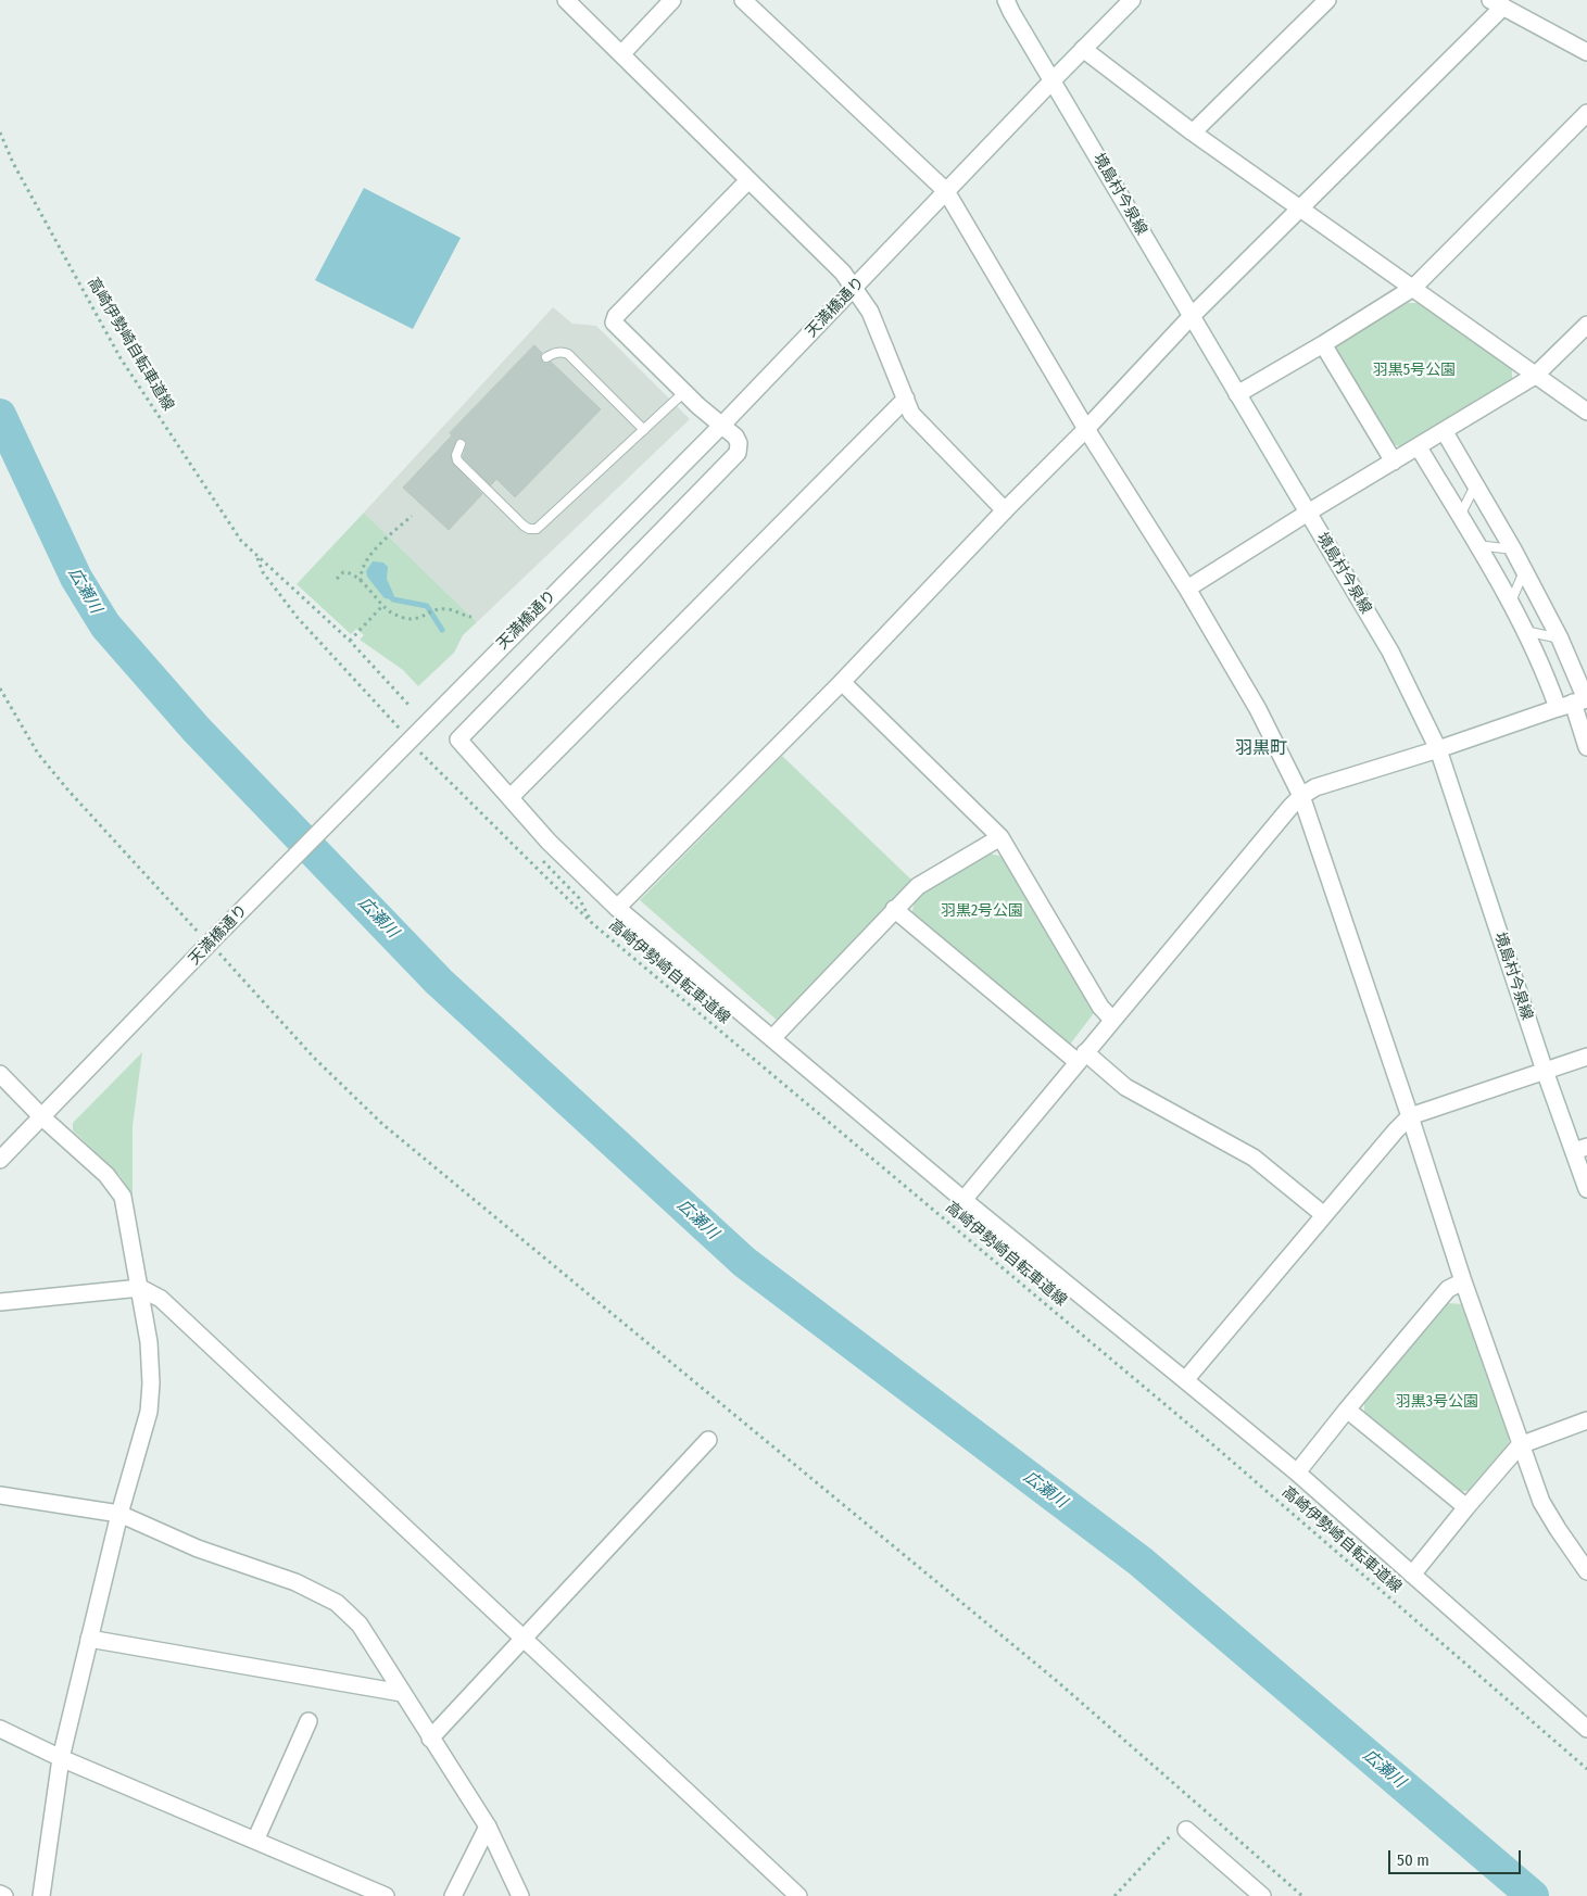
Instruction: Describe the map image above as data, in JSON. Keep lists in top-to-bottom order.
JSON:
{
  "streets": {
    "street": ["境島村今泉線", "天満橋通り"],
    "path": ["高崎伊勢崎自転車道線"]
  },
  "crossings": [
    ["境島村今泉線", "天満橋通り"],
    ["天満橋通り", "高崎伊勢崎自転車道線"]
  ],
  "districts": ["羽黒町"],
  "water": ["広瀬川"],
  "parks": ["羽黒5号公園", "羽黒2号公園", "羽黒3号公園"],
  "scale_bar": "50 m"
}
